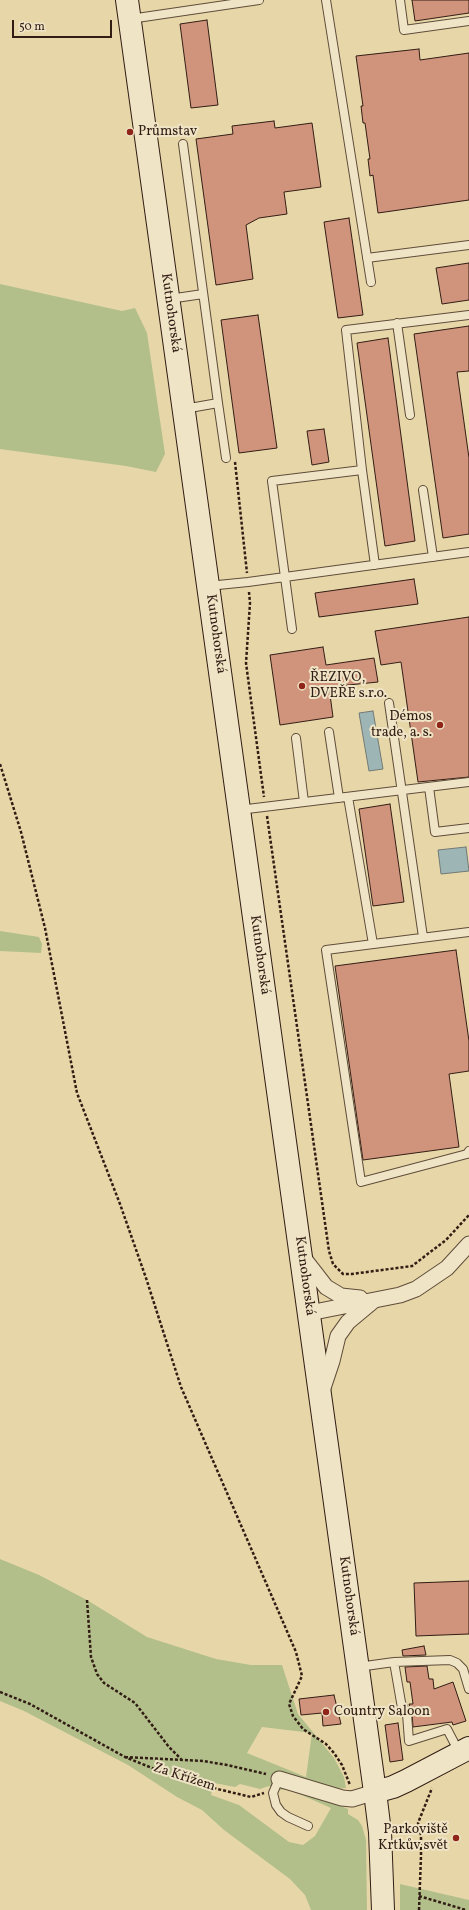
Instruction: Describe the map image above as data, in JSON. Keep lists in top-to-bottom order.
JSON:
{
  "streets": {
    "main road": ["Kutnohorská"],
    "path": ["Za Křížem"]
  },
  "places": [
    "Průmstav",
    "ŘEZIVO, DVEŘE s.r.o.",
    "Démos trade, a. s.",
    "Country Saloon",
    "Parkoviště Krtkův svět"
  ],
  "scale_bar": "50 m"
}
